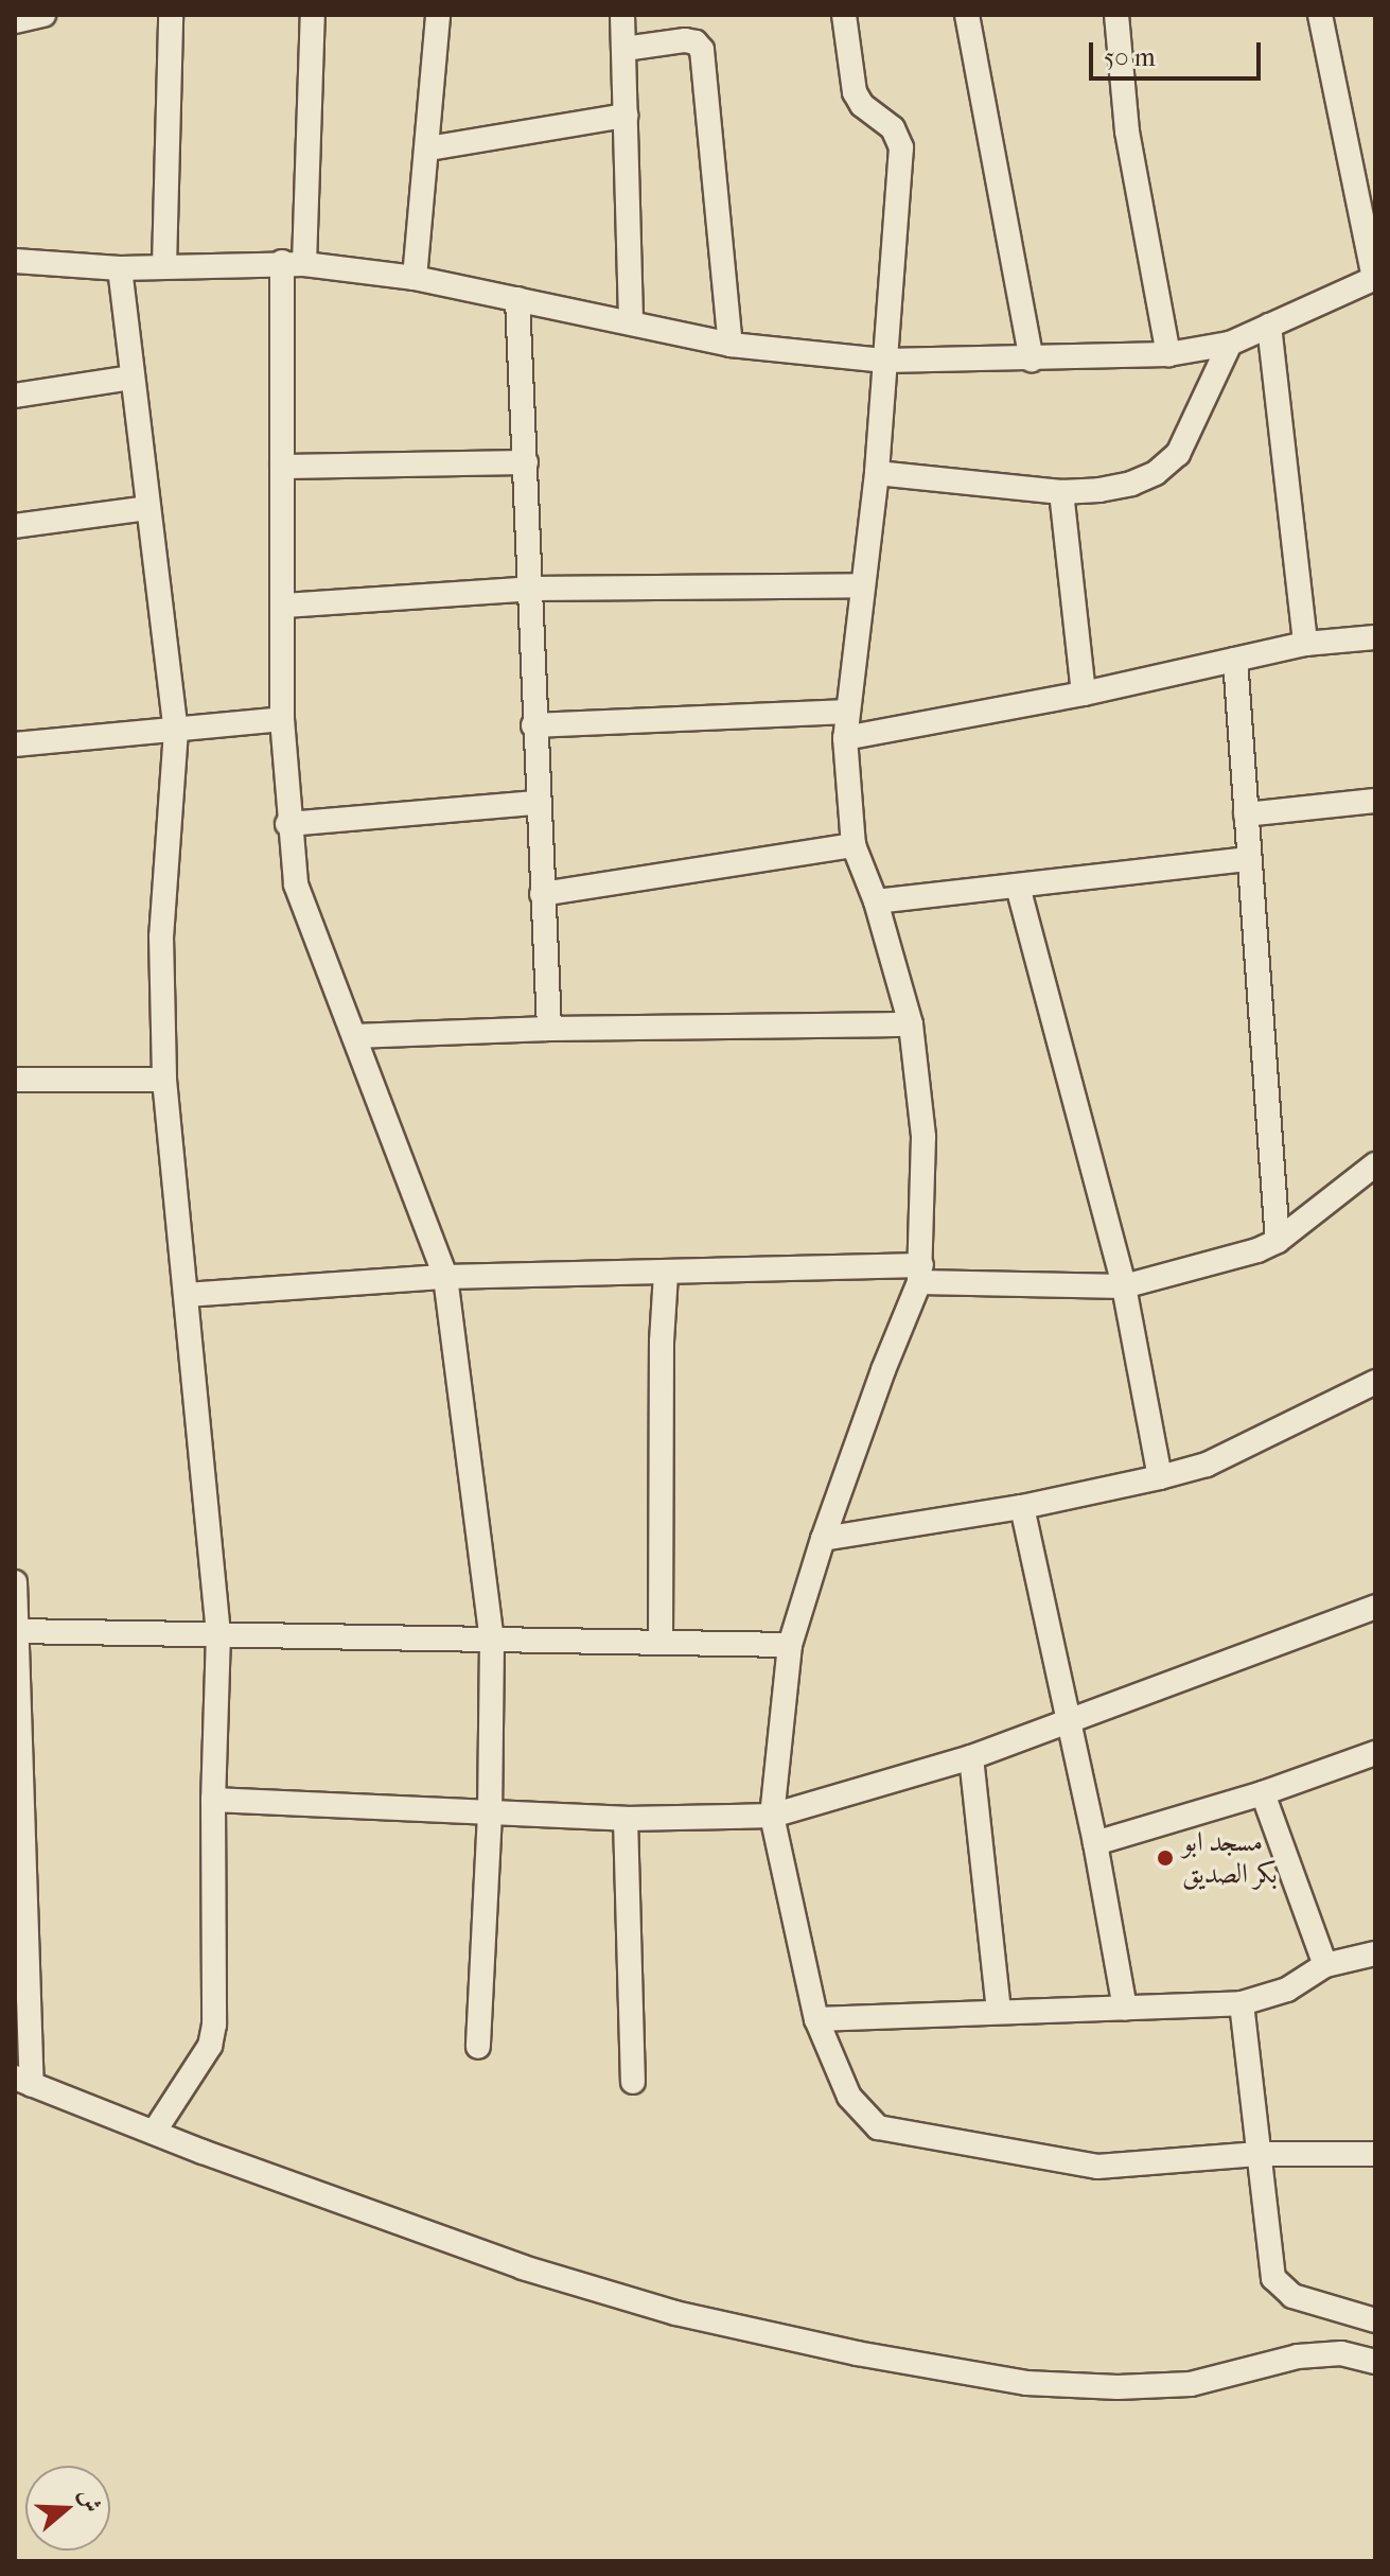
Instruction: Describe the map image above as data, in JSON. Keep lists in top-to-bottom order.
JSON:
{
  "places": ["مسجد ابو بكر الصديق"],
  "scale_bar": "50 m",
  "north": "right"
}
